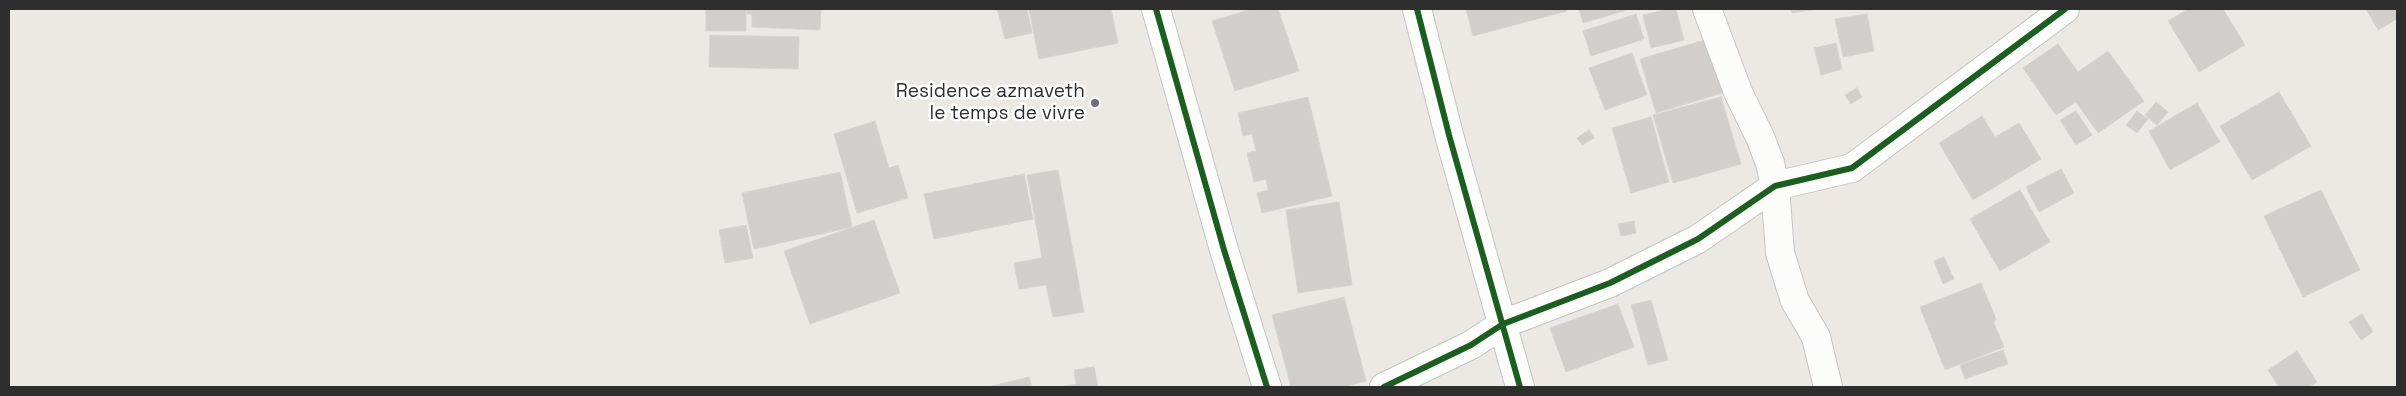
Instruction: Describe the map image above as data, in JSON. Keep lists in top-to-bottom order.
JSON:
{
  "places": ["Residence azmaveth le temps de vivre"]
}
